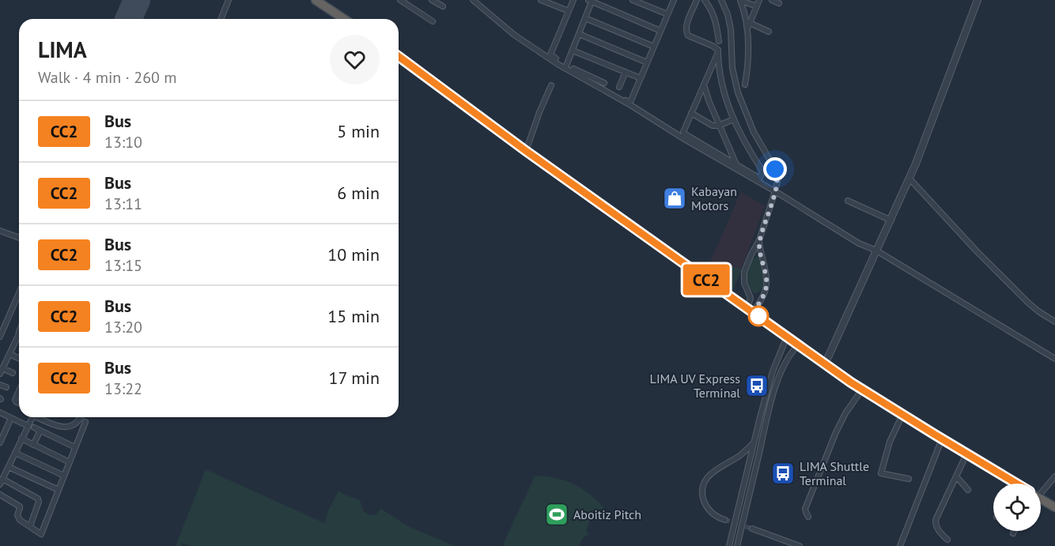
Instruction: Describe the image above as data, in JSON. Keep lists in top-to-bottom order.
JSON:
{
  "places": {
    "shop": ["Kabayan Motors"],
    "bus stop": ["LIMA UV Express Terminal", "LIMA Shuttle Terminal"],
    "sports": ["Aboitiz Pitch"]
  },
  "lines": ["bus line CC2"],
  "page": {
    "on_map": "CC2",
    "heading": ["LIMA", "Walk · 4 min · 260 m"],
    "list": [
      {
        "mark": "CC2",
        "name": "Bus",
        "note": "13:10",
        "value": "5 min"
      },
      {
        "mark": "CC2",
        "name": "Bus",
        "note": "13:11",
        "value": "6 min"
      },
      {
        "mark": "CC2",
        "name": "Bus",
        "note": "13:15",
        "value": "10 min"
      },
      {
        "mark": "CC2",
        "name": "Bus",
        "note": "13:20",
        "value": "15 min"
      },
      {
        "mark": "CC2",
        "name": "Bus",
        "note": "13:22",
        "value": "17 min"
      }
    ]
  }
}
